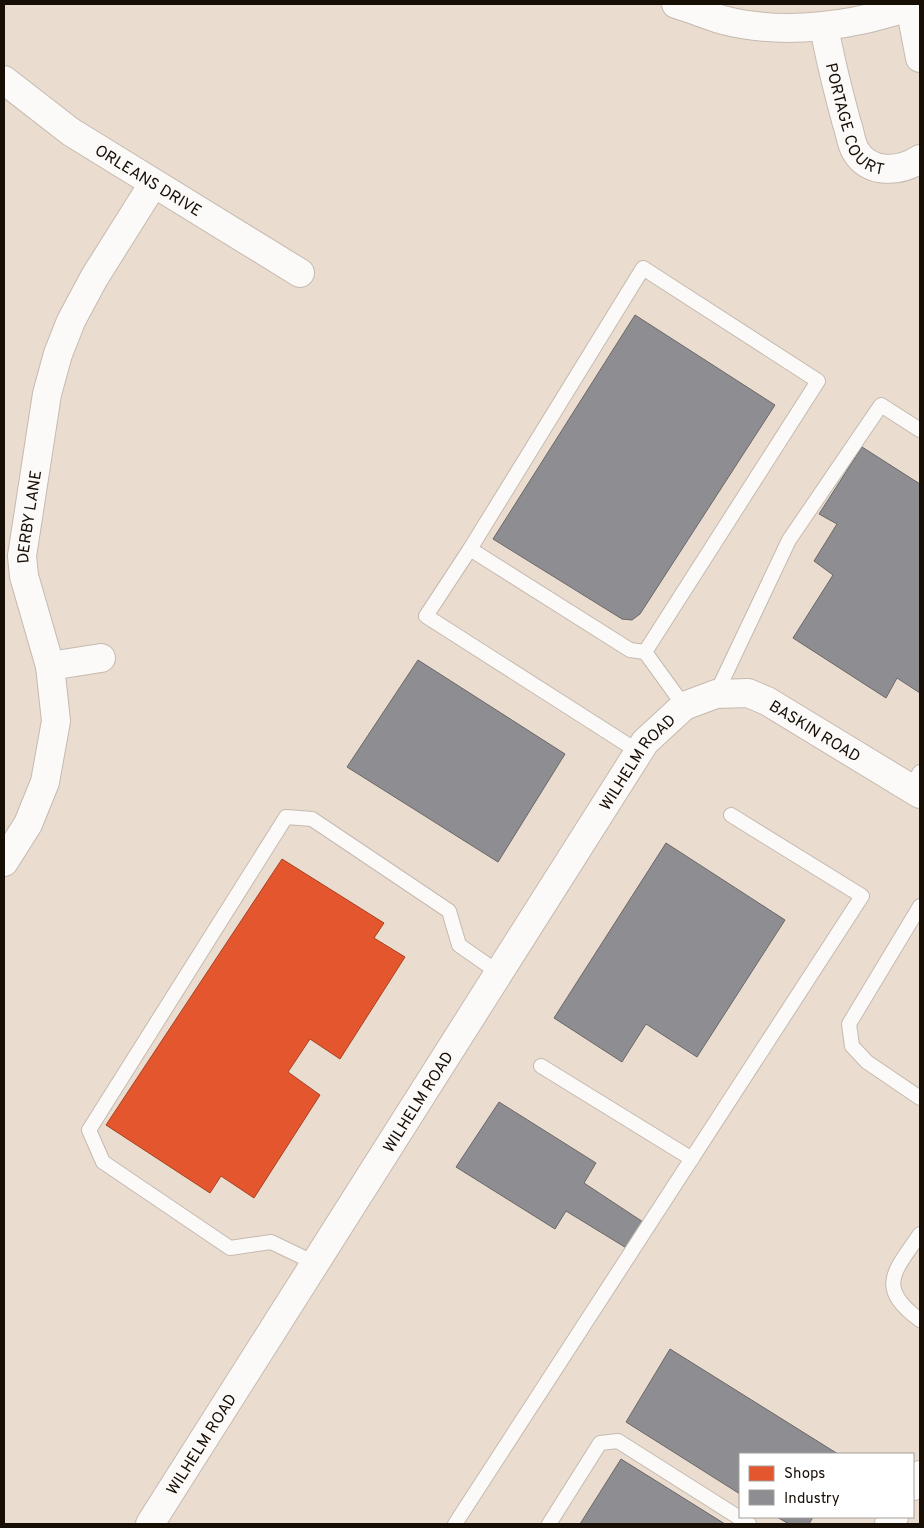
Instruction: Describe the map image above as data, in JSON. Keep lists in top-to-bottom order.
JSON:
{
  "streets": {
    "street": [
      "PORTAGE COURT",
      "ORLEANS DRIVE",
      "DERBY LANE",
      "BASKIN ROAD",
      "WILHELM ROAD"
    ]
  },
  "crossings": [
    ["ORLEANS DRIVE", "DERBY LANE"],
    ["BASKIN ROAD", "WILHELM ROAD"]
  ],
  "legend": ["Shops", "Industry"]
}
